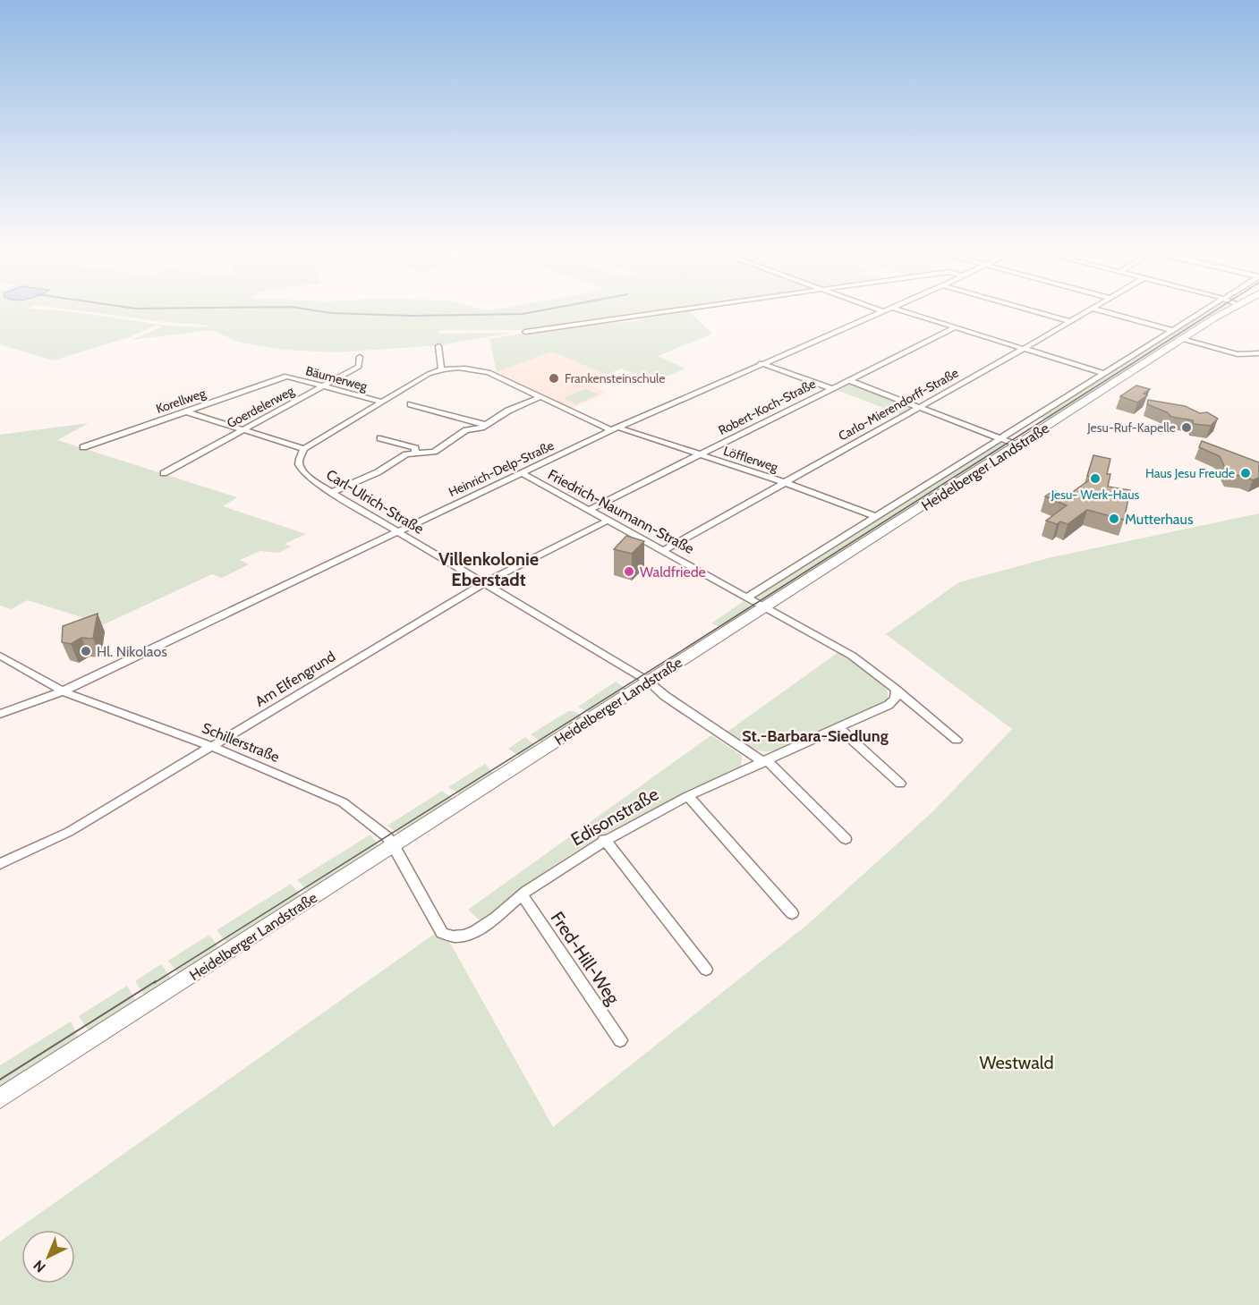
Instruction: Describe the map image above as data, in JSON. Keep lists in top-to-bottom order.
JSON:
{
  "streets": {
    "street": [
      "Bäumerweg",
      "Korellweg",
      "Carlo-Mierendorff-Straße",
      "Goerdelerweg",
      "Robert-Koch-Straße",
      "Löfflerweg",
      "Heidelberger Landstraße",
      "Heinrich-Delp-Straße",
      "Carl-Ulrich-Straße",
      "Friedrich-Naumann-Straße",
      "Am Elfengrund",
      "Schillerstraße",
      "Edisonstraße",
      "Fred-Hill-Weg"
    ]
  },
  "crossings": [
    ["Bäumerweg", "Korellweg"],
    ["Bäumerweg", "Goerdelerweg"],
    ["Carlo-Mierendorff-Straße", "Löfflerweg"],
    ["Carlo-Mierendorff-Straße", "Friedrich-Naumann-Straße"],
    ["Robert-Koch-Straße", "Löfflerweg"],
    ["Robert-Koch-Straße", "Friedrich-Naumann-Straße"],
    ["Löfflerweg", "Heidelberger Landstraße"],
    ["Löfflerweg", "Heinrich-Delp-Straße"],
    ["Heidelberger Landstraße", "Carl-Ulrich-Straße"],
    ["Heidelberger Landstraße", "Friedrich-Naumann-Straße"],
    ["Heidelberger Landstraße", "Schillerstraße"],
    ["Heidelberger Landstraße", "Edisonstraße"],
    ["Heinrich-Delp-Straße", "Carl-Ulrich-Straße"],
    ["Heinrich-Delp-Straße", "Friedrich-Naumann-Straße"],
    ["Heinrich-Delp-Straße", "Schillerstraße"],
    ["Carl-Ulrich-Straße", "Am Elfengrund"],
    ["Carl-Ulrich-Straße", "Edisonstraße"],
    ["Friedrich-Naumann-Straße", "Am Elfengrund"],
    ["Am Elfengrund", "Schillerstraße"],
    ["Schillerstraße", "Edisonstraße"],
    ["Edisonstraße", "Fred-Hill-Weg"]
  ],
  "districts": ["Villenkolonie Eberstadt", "St.-Barbara-Siedlung"],
  "parks": ["Westwald"],
  "places": [
    "Frankensteinschule",
    "Jesu-Ruf-Kapelle",
    "Haus Jesu Freude",
    "Jesu- Werk-Haus",
    "Mutterhaus",
    "Waldfriede",
    "Hl. Nikolaos"
  ],
  "north": "bottom left"
}
